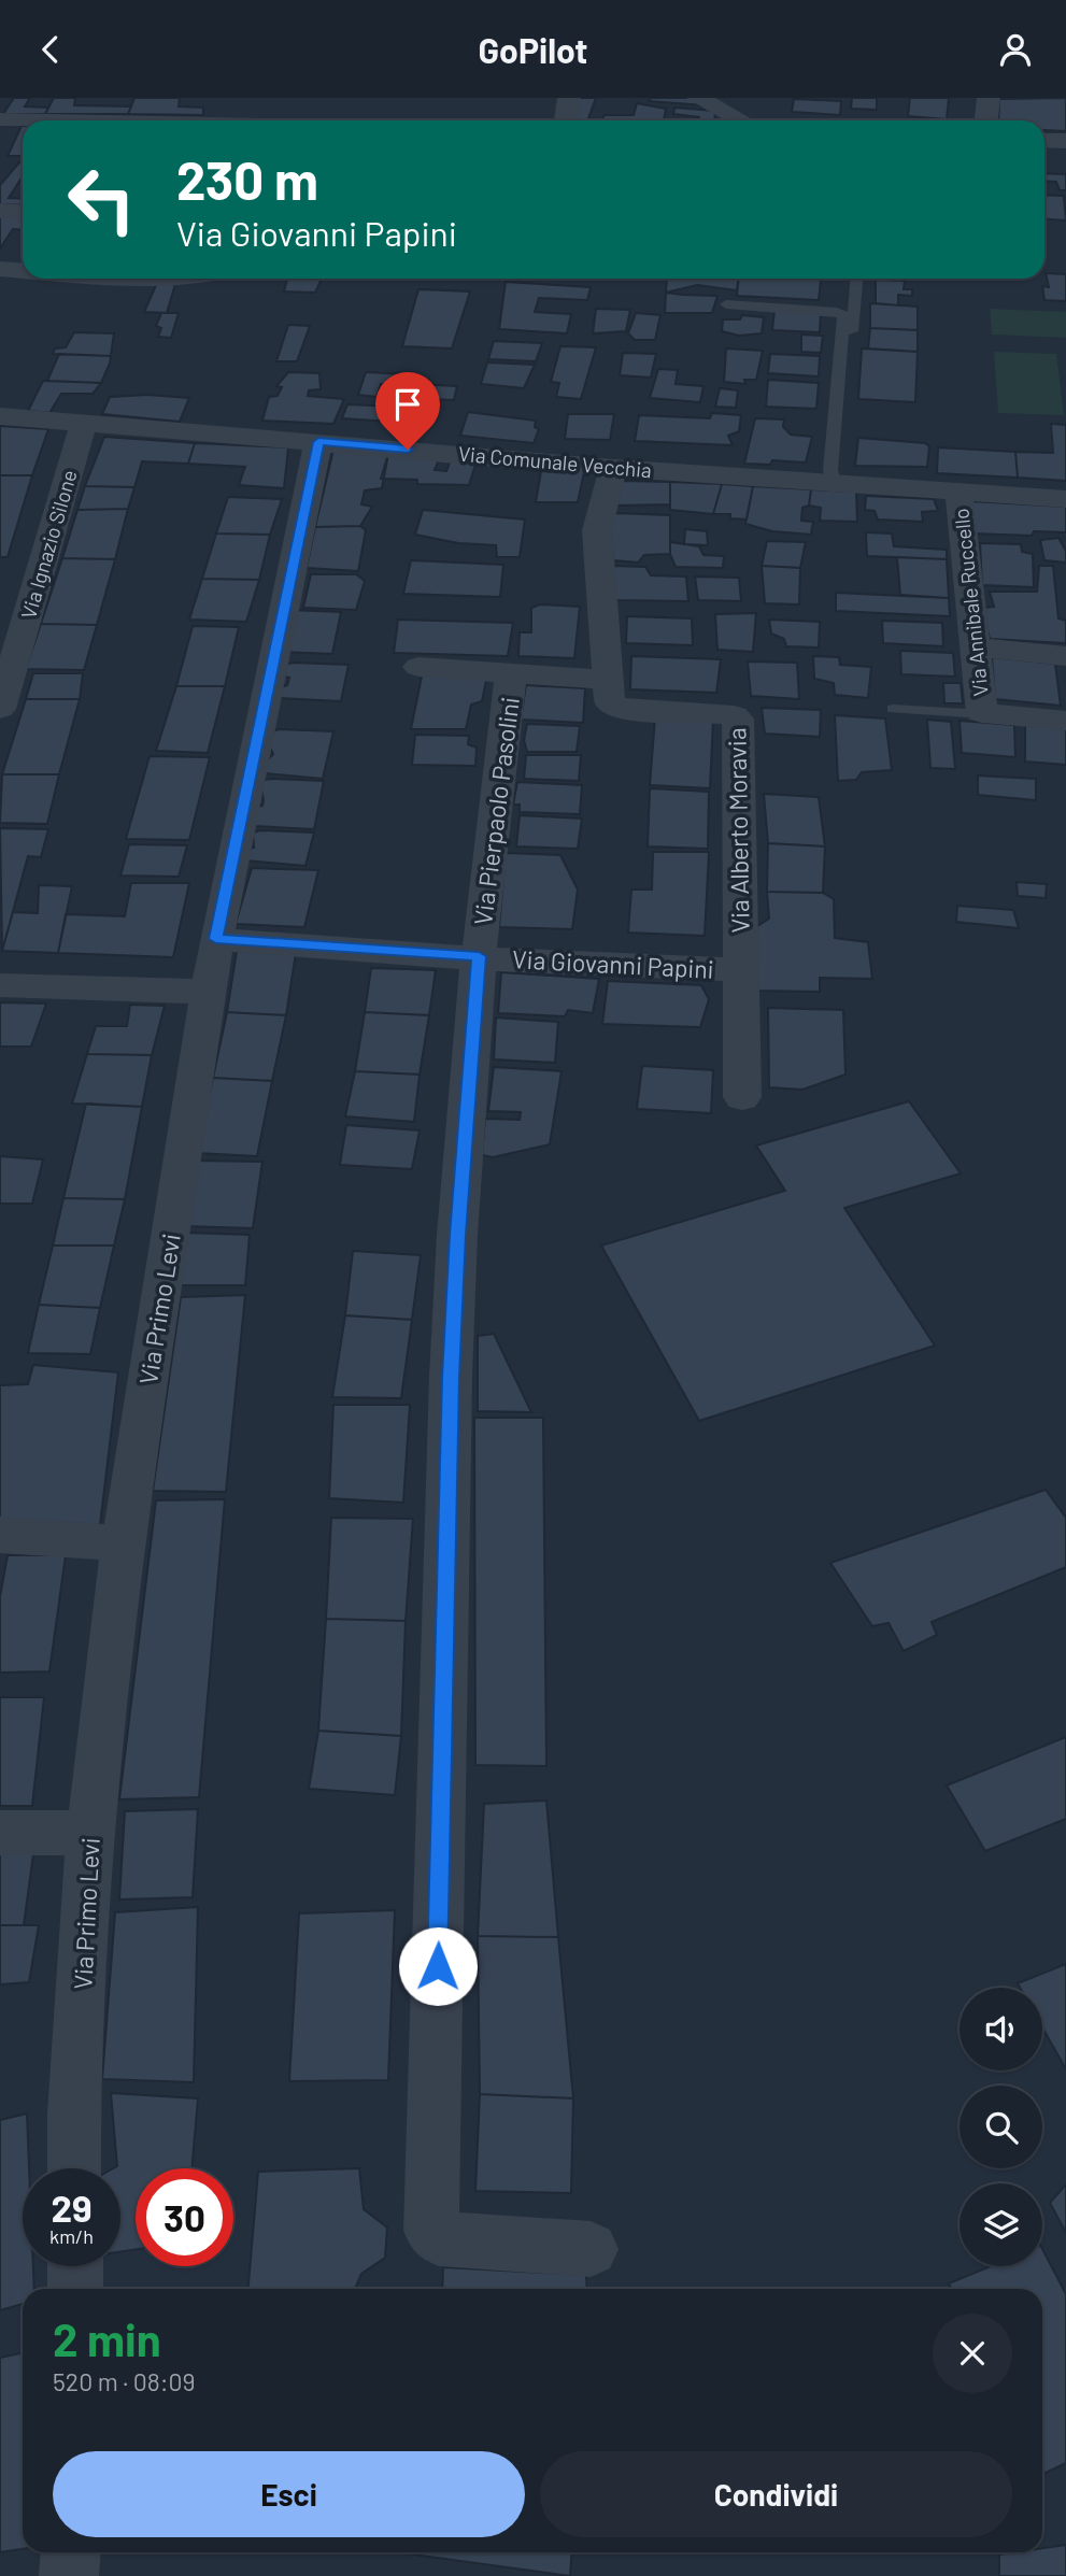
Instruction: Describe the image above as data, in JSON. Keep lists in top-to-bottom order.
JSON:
{
  "streets": {
    "street": [
      "Via Comunale Vecchia",
      "Via Ignazio Silone",
      "Via Annibale Ruccello",
      "Via Pierpaolo Pasolini",
      "Via Alberto Moravia",
      "Via Giovanni Papini",
      "Via Primo Levi"
    ]
  },
  "crossings": [
    ["Via Comunale Vecchia", "Via Ignazio Silone"],
    ["Via Comunale Vecchia", "Via Annibale Ruccello"],
    ["Via Comunale Vecchia", "Via Alberto Moravia"],
    ["Via Comunale Vecchia", "Via Primo Levi"],
    ["Via Pierpaolo Pasolini", "Via Giovanni Papini"],
    ["Via Alberto Moravia", "Via Giovanni Papini"],
    ["Via Giovanni Papini", "Via Primo Levi"]
  ],
  "page": {
    "header": "GoPilot",
    "turn": ["230 m", "Via Giovanni Papini"],
    "speed": "29 km/h",
    "limit": "30",
    "heading": ["2 min", "520 m · 08:09"],
    "buttons": ["Esci", "Condividi"]
  }
}
